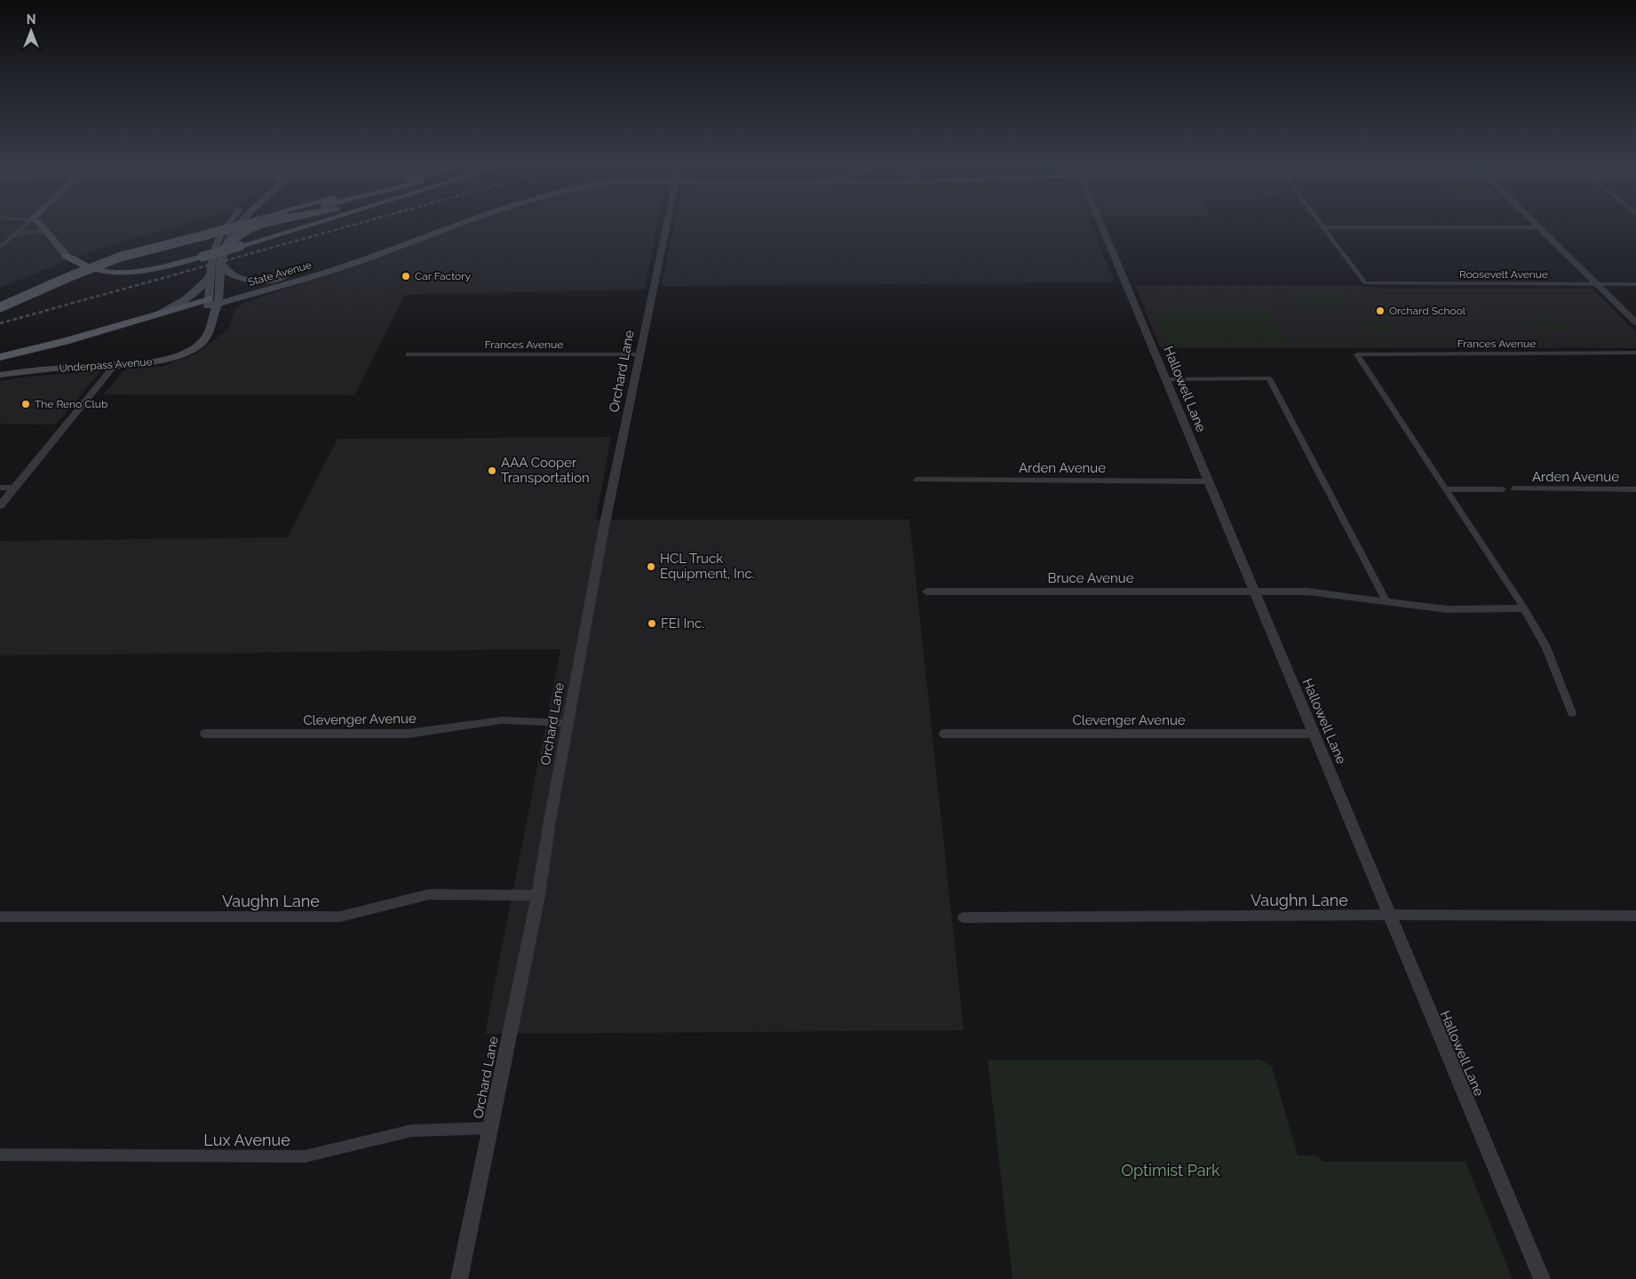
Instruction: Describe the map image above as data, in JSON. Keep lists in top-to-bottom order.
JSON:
{
  "streets": {
    "main road": ["State Avenue", "Underpass Avenue"],
    "street": [
      "Roosevelt Avenue",
      "Frances Avenue",
      "Orchard Lane",
      "Hallowell Lane",
      "Arden Avenue",
      "Bruce Avenue",
      "Clevenger Avenue",
      "Vaughn Lane",
      "Lux Avenue"
    ]
  },
  "crossings": [
    ["State Avenue", "Underpass Avenue"],
    ["Frances Avenue", "Orchard Lane"],
    ["Orchard Lane", "Clevenger Avenue"],
    ["Orchard Lane", "Vaughn Lane"],
    ["Orchard Lane", "Lux Avenue"],
    ["Hallowell Lane", "Arden Avenue"],
    ["Hallowell Lane", "Bruce Avenue"],
    ["Hallowell Lane", "Clevenger Avenue"],
    ["Hallowell Lane", "Vaughn Lane"]
  ],
  "parks": ["Optimist Park"],
  "places": [
    "Car Factory",
    "Orchard School",
    "The Reno Club",
    "AAA Cooper Transportation",
    "HCL Truck Equipment, Inc.",
    "FEI Inc."
  ],
  "north": "top"
}
